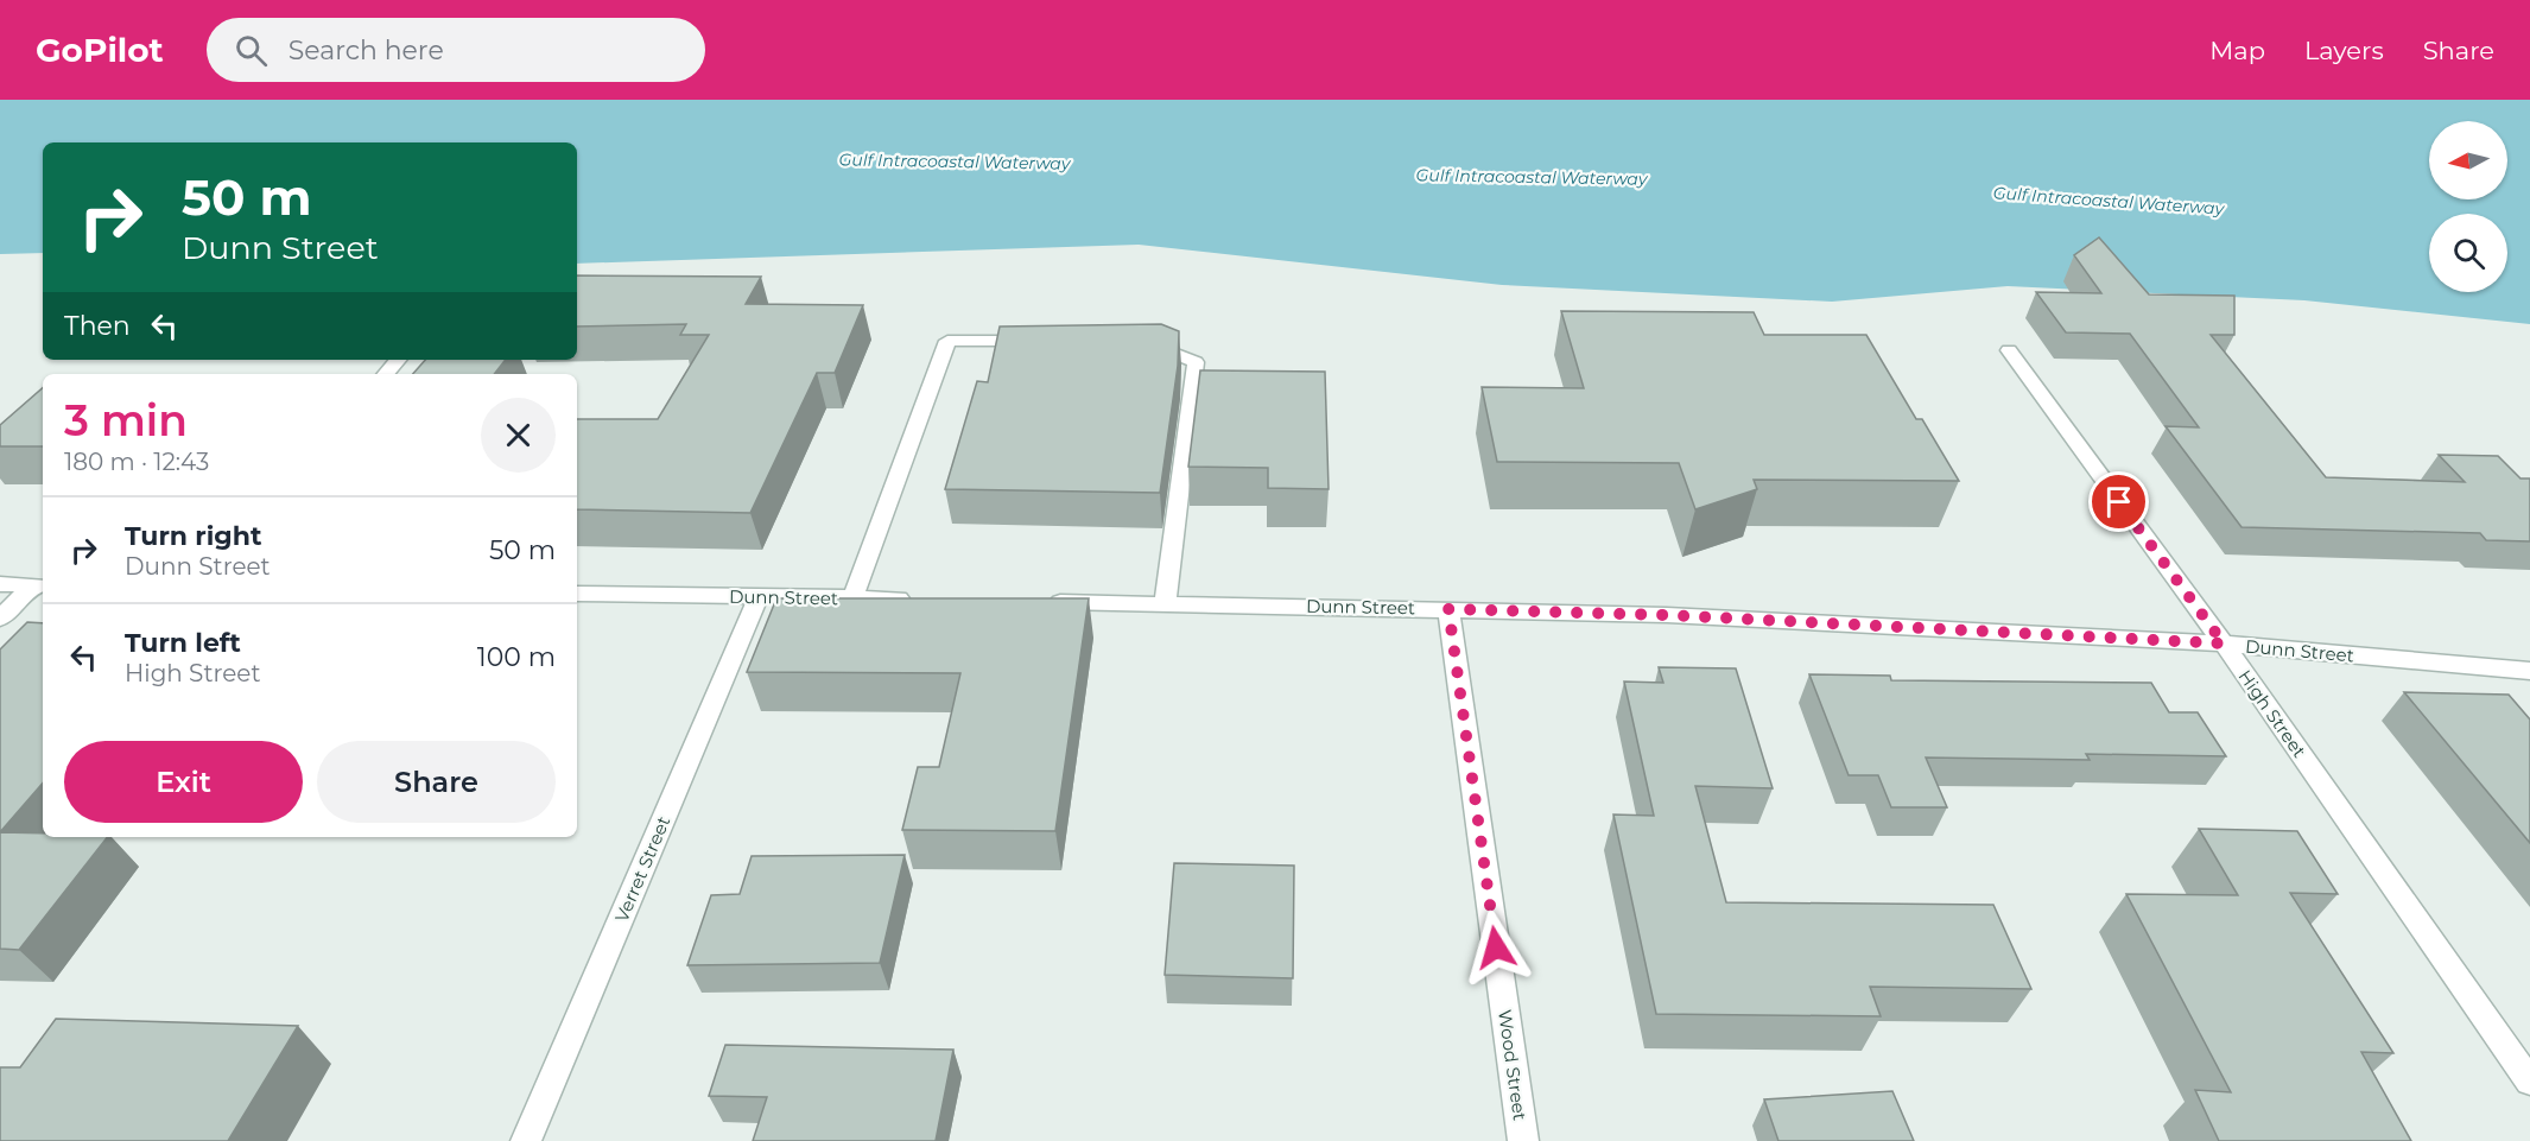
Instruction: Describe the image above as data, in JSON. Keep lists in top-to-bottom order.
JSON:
{
  "streets": {
    "street": [
      "Dunn Street",
      "High Street",
      "Verret Street",
      "Wood Street"
    ]
  },
  "crossings": [
    ["Dunn Street", "High Street"],
    ["Dunn Street", "Verret Street"],
    ["Dunn Street", "Wood Street"]
  ],
  "water": ["Gulf Intracoastal Waterway"],
  "north": "left",
  "page": {
    "header": "GoPilot",
    "search": "Search here",
    "nav": ["Map", "Layers", "Share"],
    "turn": ["50 m", "Dunn Street"],
    "then": "Then",
    "heading": ["3 min", "180 m · 12:43"],
    "list": [
      {
        "name": "Turn right",
        "note": "Dunn Street",
        "value": "50 m"
      },
      {
        "name": "Turn left",
        "note": "High Street",
        "value": "100 m"
      }
    ],
    "buttons": ["Exit", "Share"]
  }
}
